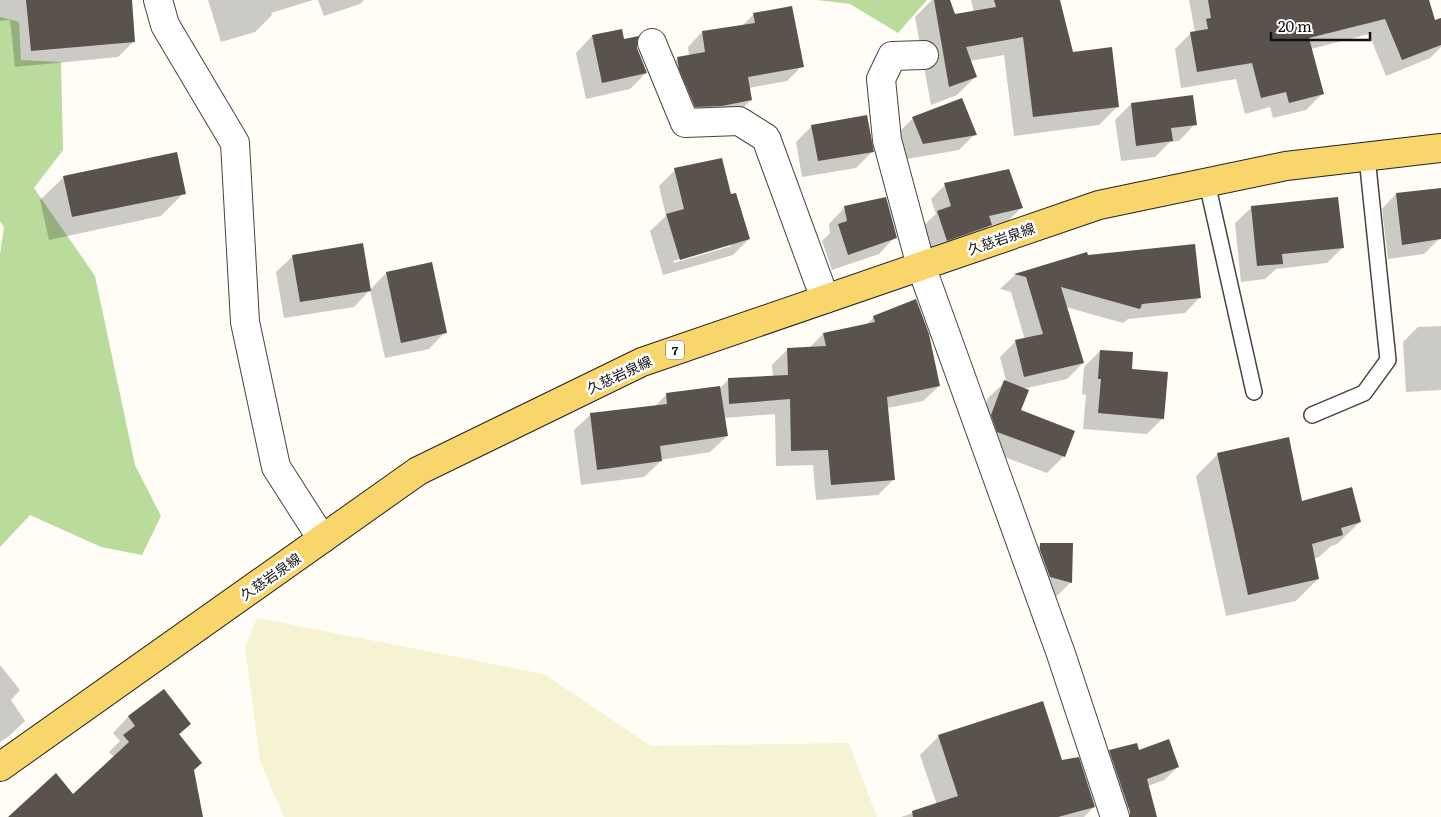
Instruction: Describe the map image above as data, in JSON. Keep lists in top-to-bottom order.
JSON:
{
  "streets": {
    "main road": ["久慈岩泉線", "7"]
  },
  "scale_bar": "20 m"
}
